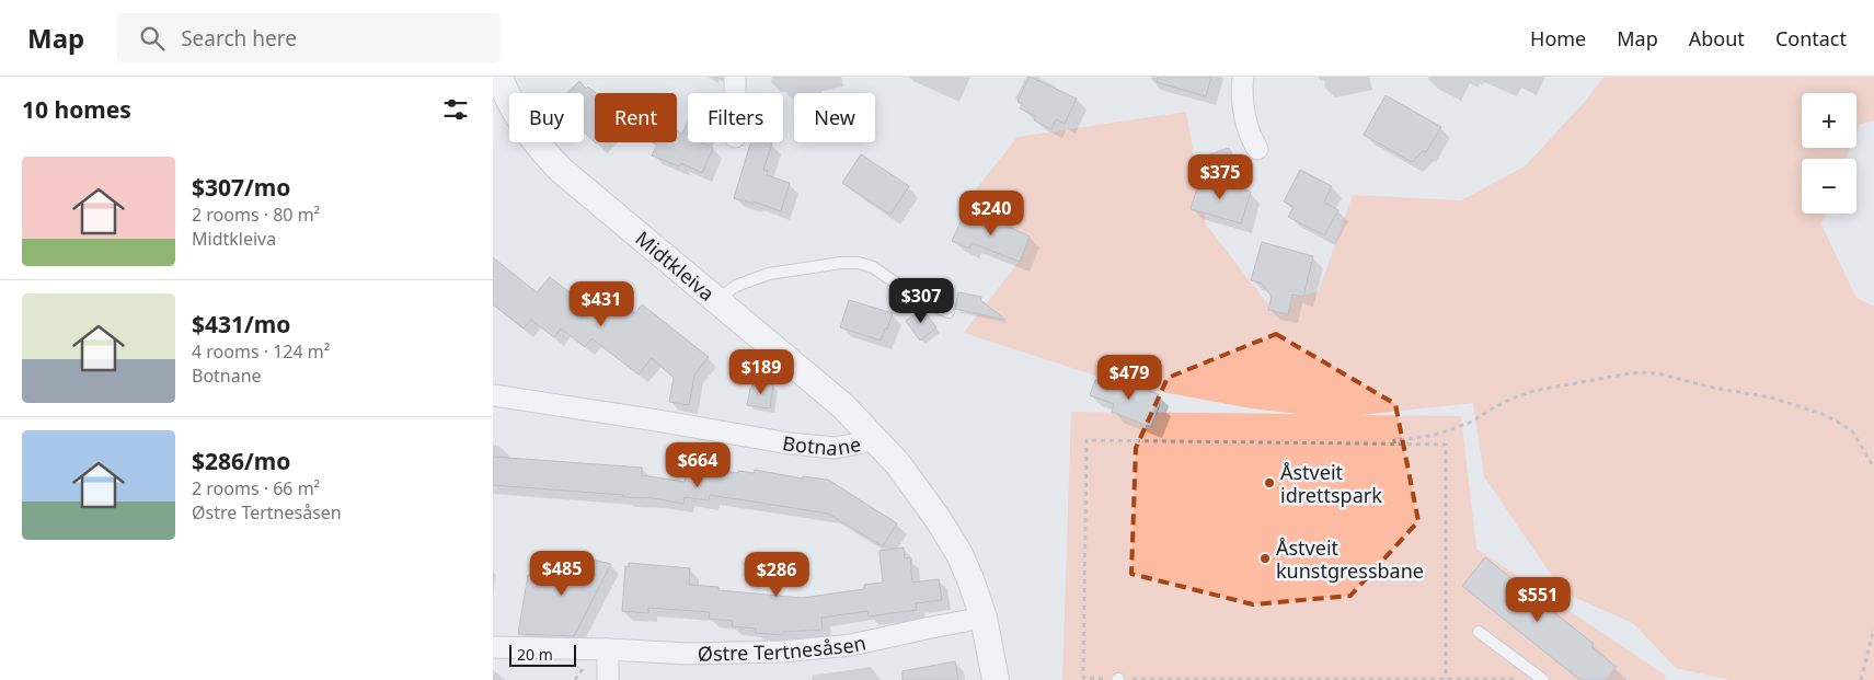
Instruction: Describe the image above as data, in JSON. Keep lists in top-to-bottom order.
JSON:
{
  "streets": {
    "street": ["Midtkleiva", "Botnane", "Østre Tertnesåsen"]
  },
  "crossings": [
    ["Midtkleiva", "Botnane"],
    ["Botnane", "Østre Tertnesåsen"]
  ],
  "places": ["Åstveit idrettspark", "Åstveit kunstgressbane"],
  "scale_bar": "20 m",
  "page": {
    "header": "Map",
    "search": "Search here",
    "nav": [
      "Home",
      "Map",
      "About",
      "Contact"
    ],
    "heading": "10 homes",
    "map_buttons": ["+", "−"],
    "chip": [
      "Buy",
      "Rent",
      "Filters",
      "New"
    ],
    "list": [
      {
        "name": "$307/mo",
        "note": "2 rooms · 80 m² · Midtkleiva"
      },
      {
        "name": "$431/mo",
        "note": "4 rooms · 124 m² · Botnane"
      },
      {
        "name": "$286/mo",
        "note": "2 rooms · 66 m² · Østre Tertnesåsen"
      }
    ],
    "price": [
      "$375",
      "$240",
      "$307",
      "$431",
      "$189",
      "$479",
      "$664",
      "$485",
      "$286",
      "$551"
    ],
    "scale": "20 m"
  }
}
